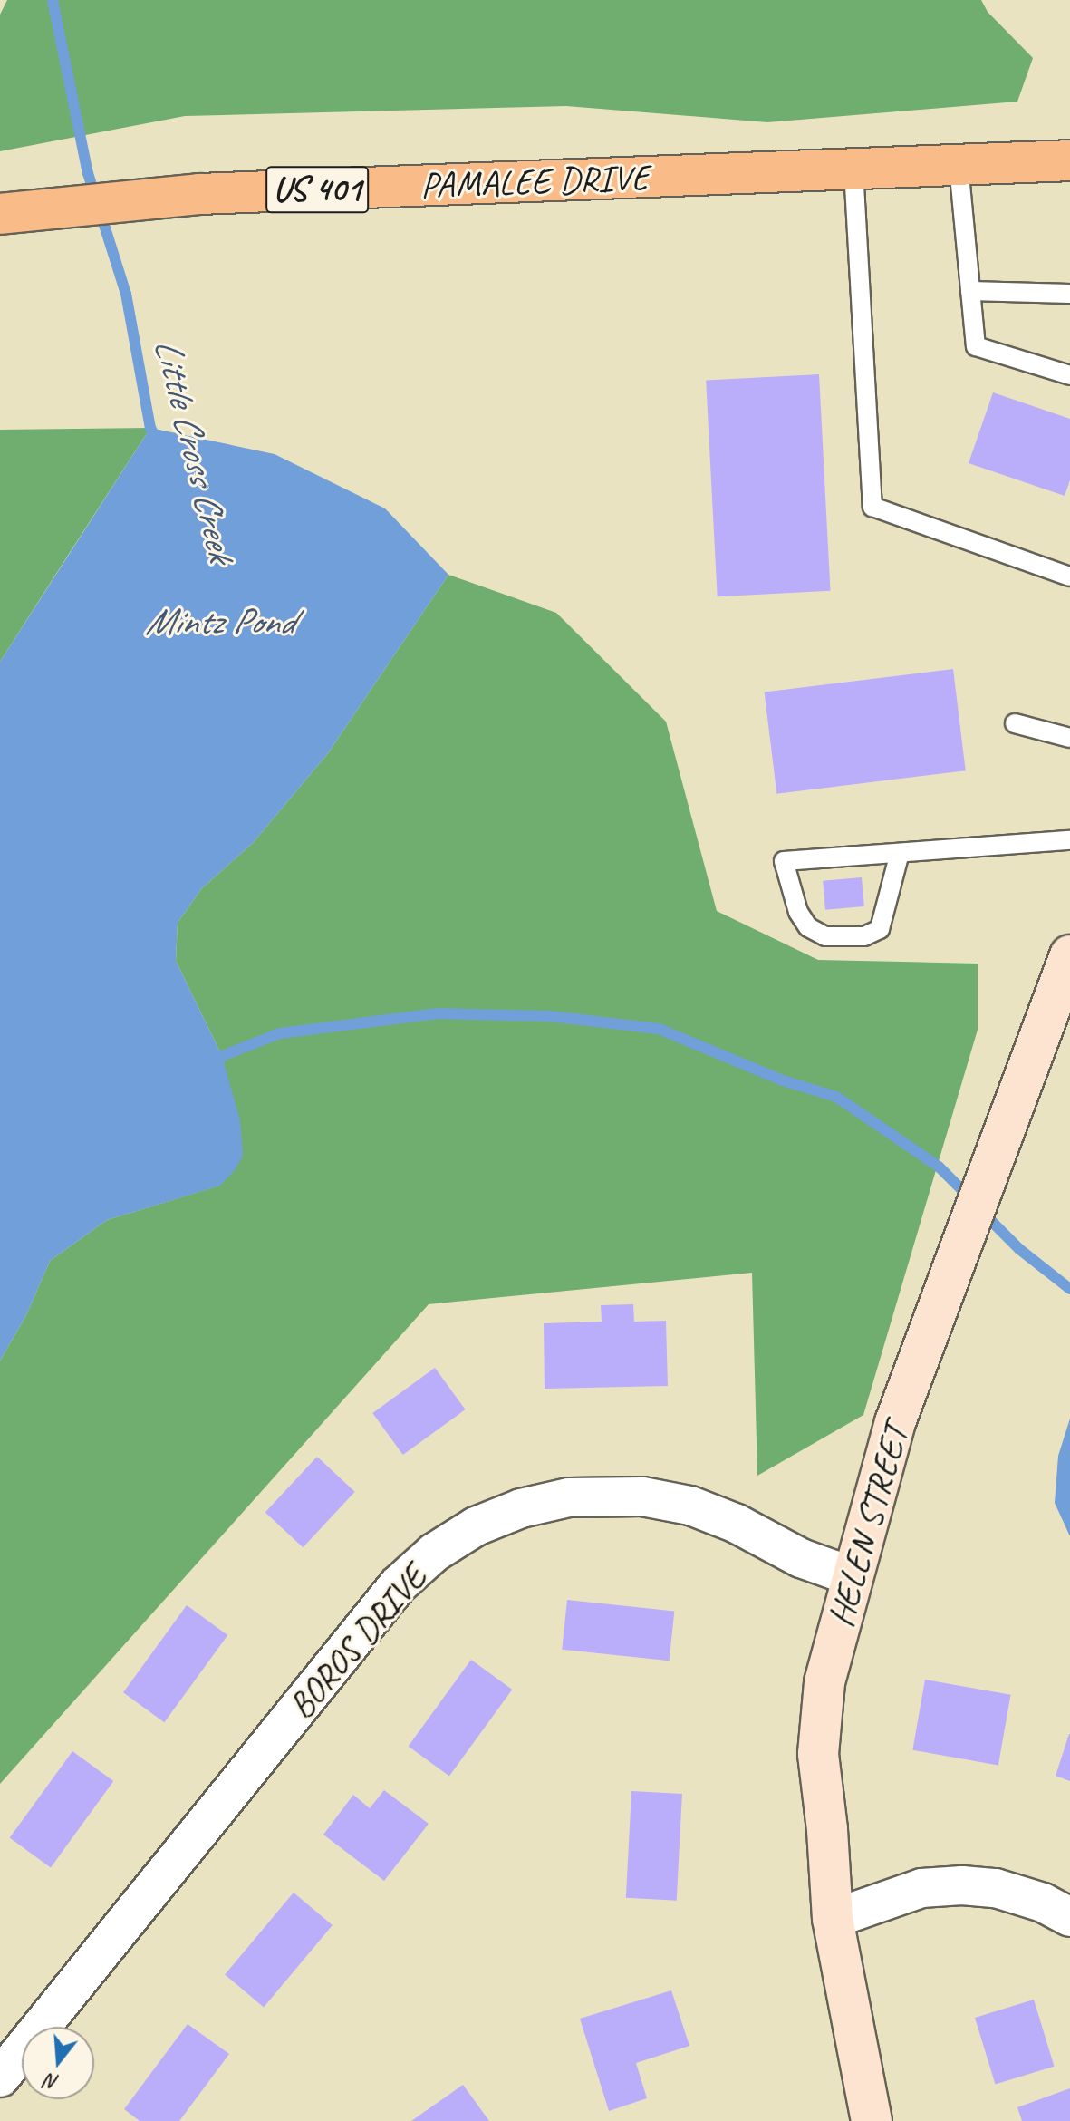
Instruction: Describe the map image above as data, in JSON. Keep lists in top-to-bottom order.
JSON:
{
  "streets": {
    "main road": ["PAMALEE DRIVE", "US 401"],
    "street": ["HELEN STREET", "BOROS DRIVE"]
  },
  "crossings": [
    ["HELEN STREET", "BOROS DRIVE"]
  ],
  "water": ["Little Cross Creek", "Mintz Pond"],
  "north": "bottom"
}
